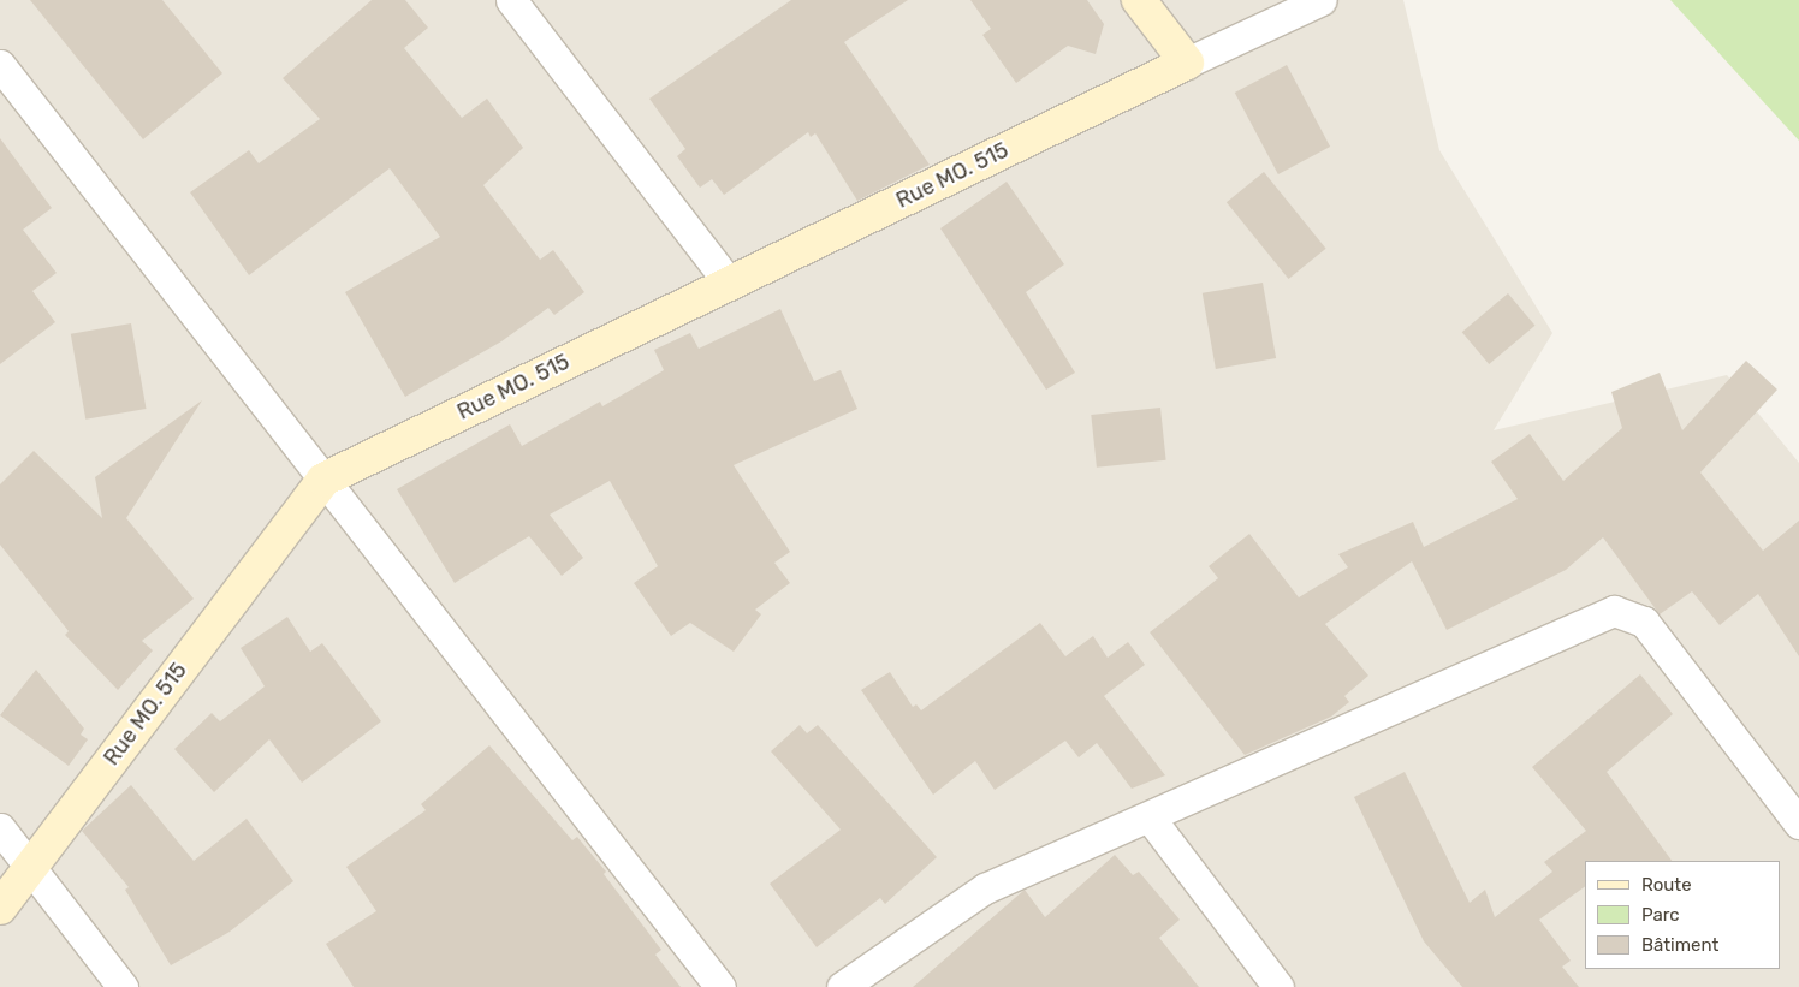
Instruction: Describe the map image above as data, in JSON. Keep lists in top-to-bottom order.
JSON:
{
  "streets": {
    "street": ["Rue MO. 515"]
  },
  "legend": ["Route", "Parc", "Bâtiment"]
}
